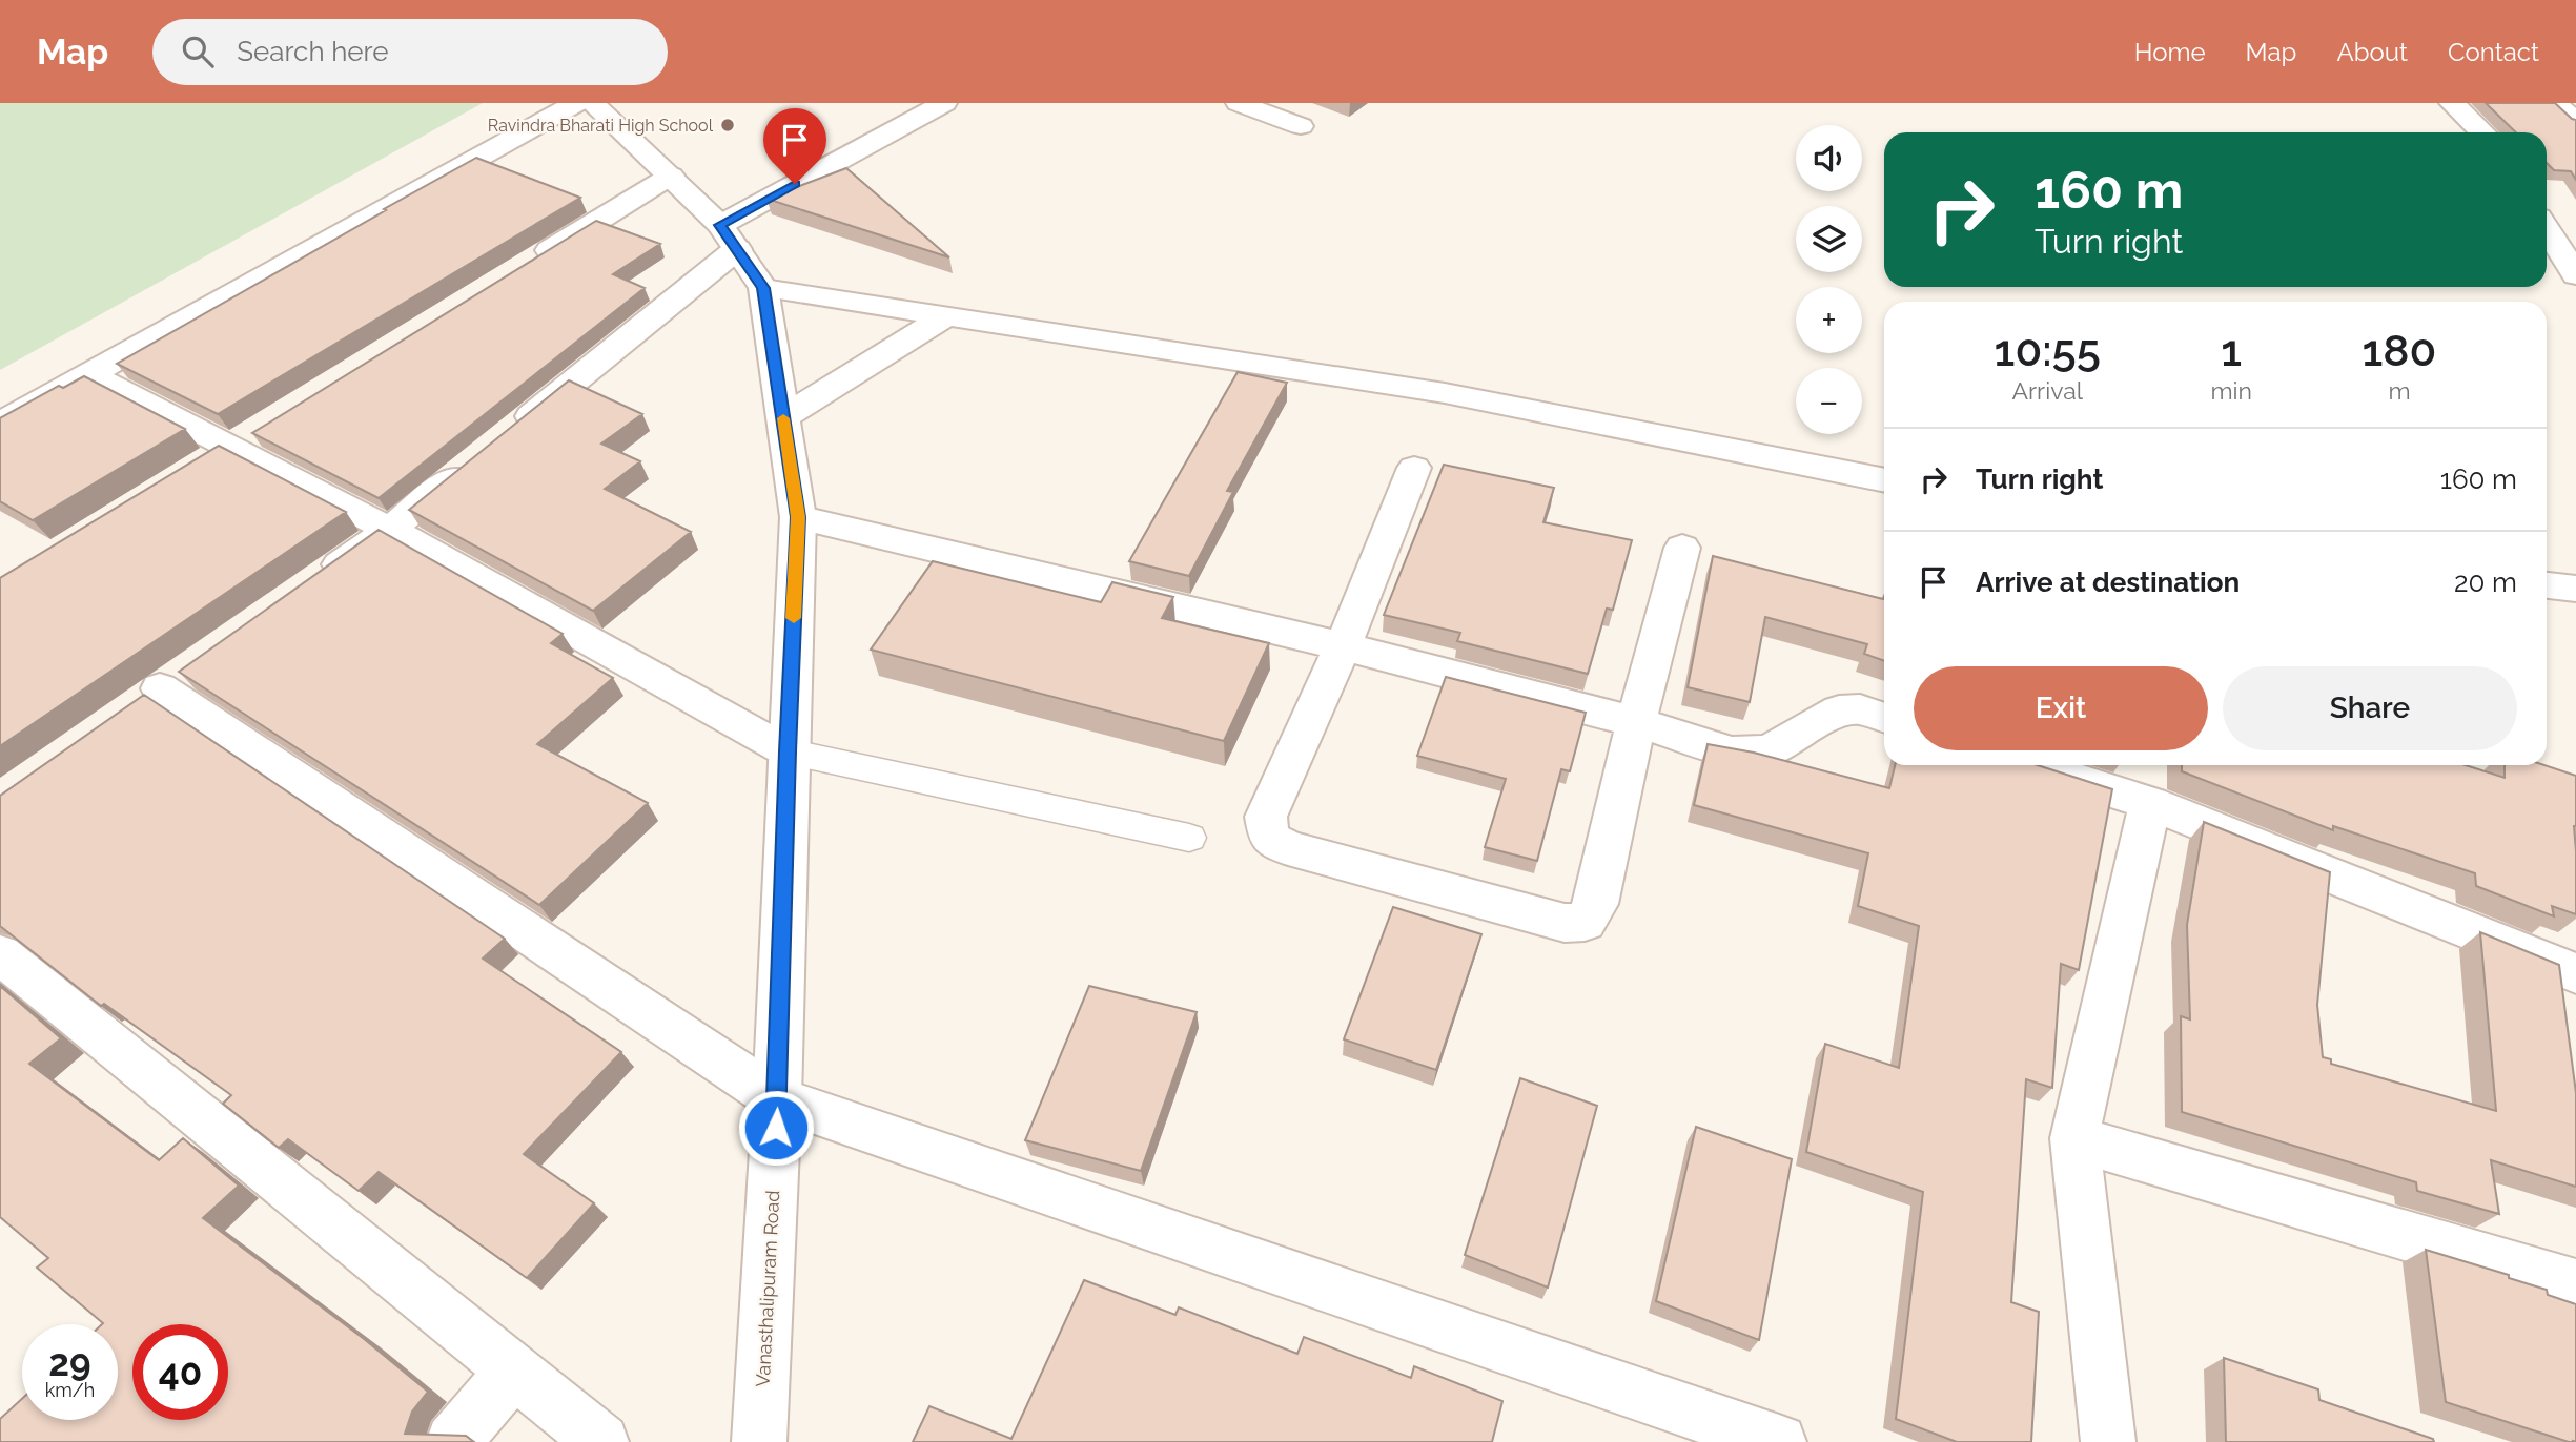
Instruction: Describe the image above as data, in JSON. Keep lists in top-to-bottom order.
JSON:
{
  "streets": {
    "street": ["Vanasthalipuram Road"]
  },
  "places": ["Ravindra Bharati High School"],
  "page": {
    "header": "Map",
    "search": "Search here",
    "nav": [
      "Home",
      "Map",
      "About",
      "Contact"
    ],
    "map_buttons": ["+", "−"],
    "turn": ["160 m", "Turn right"],
    "eta": [
      "10:55",
      "Arrival",
      "1",
      "min",
      "180",
      "m"
    ],
    "list": [
      {
        "name": "Turn right",
        "value": "160 m"
      },
      {
        "name": "Arrive at destination",
        "value": "20 m"
      }
    ],
    "buttons": ["Exit", "Share"],
    "speed": "29 km/h",
    "limit": "40"
  }
}
